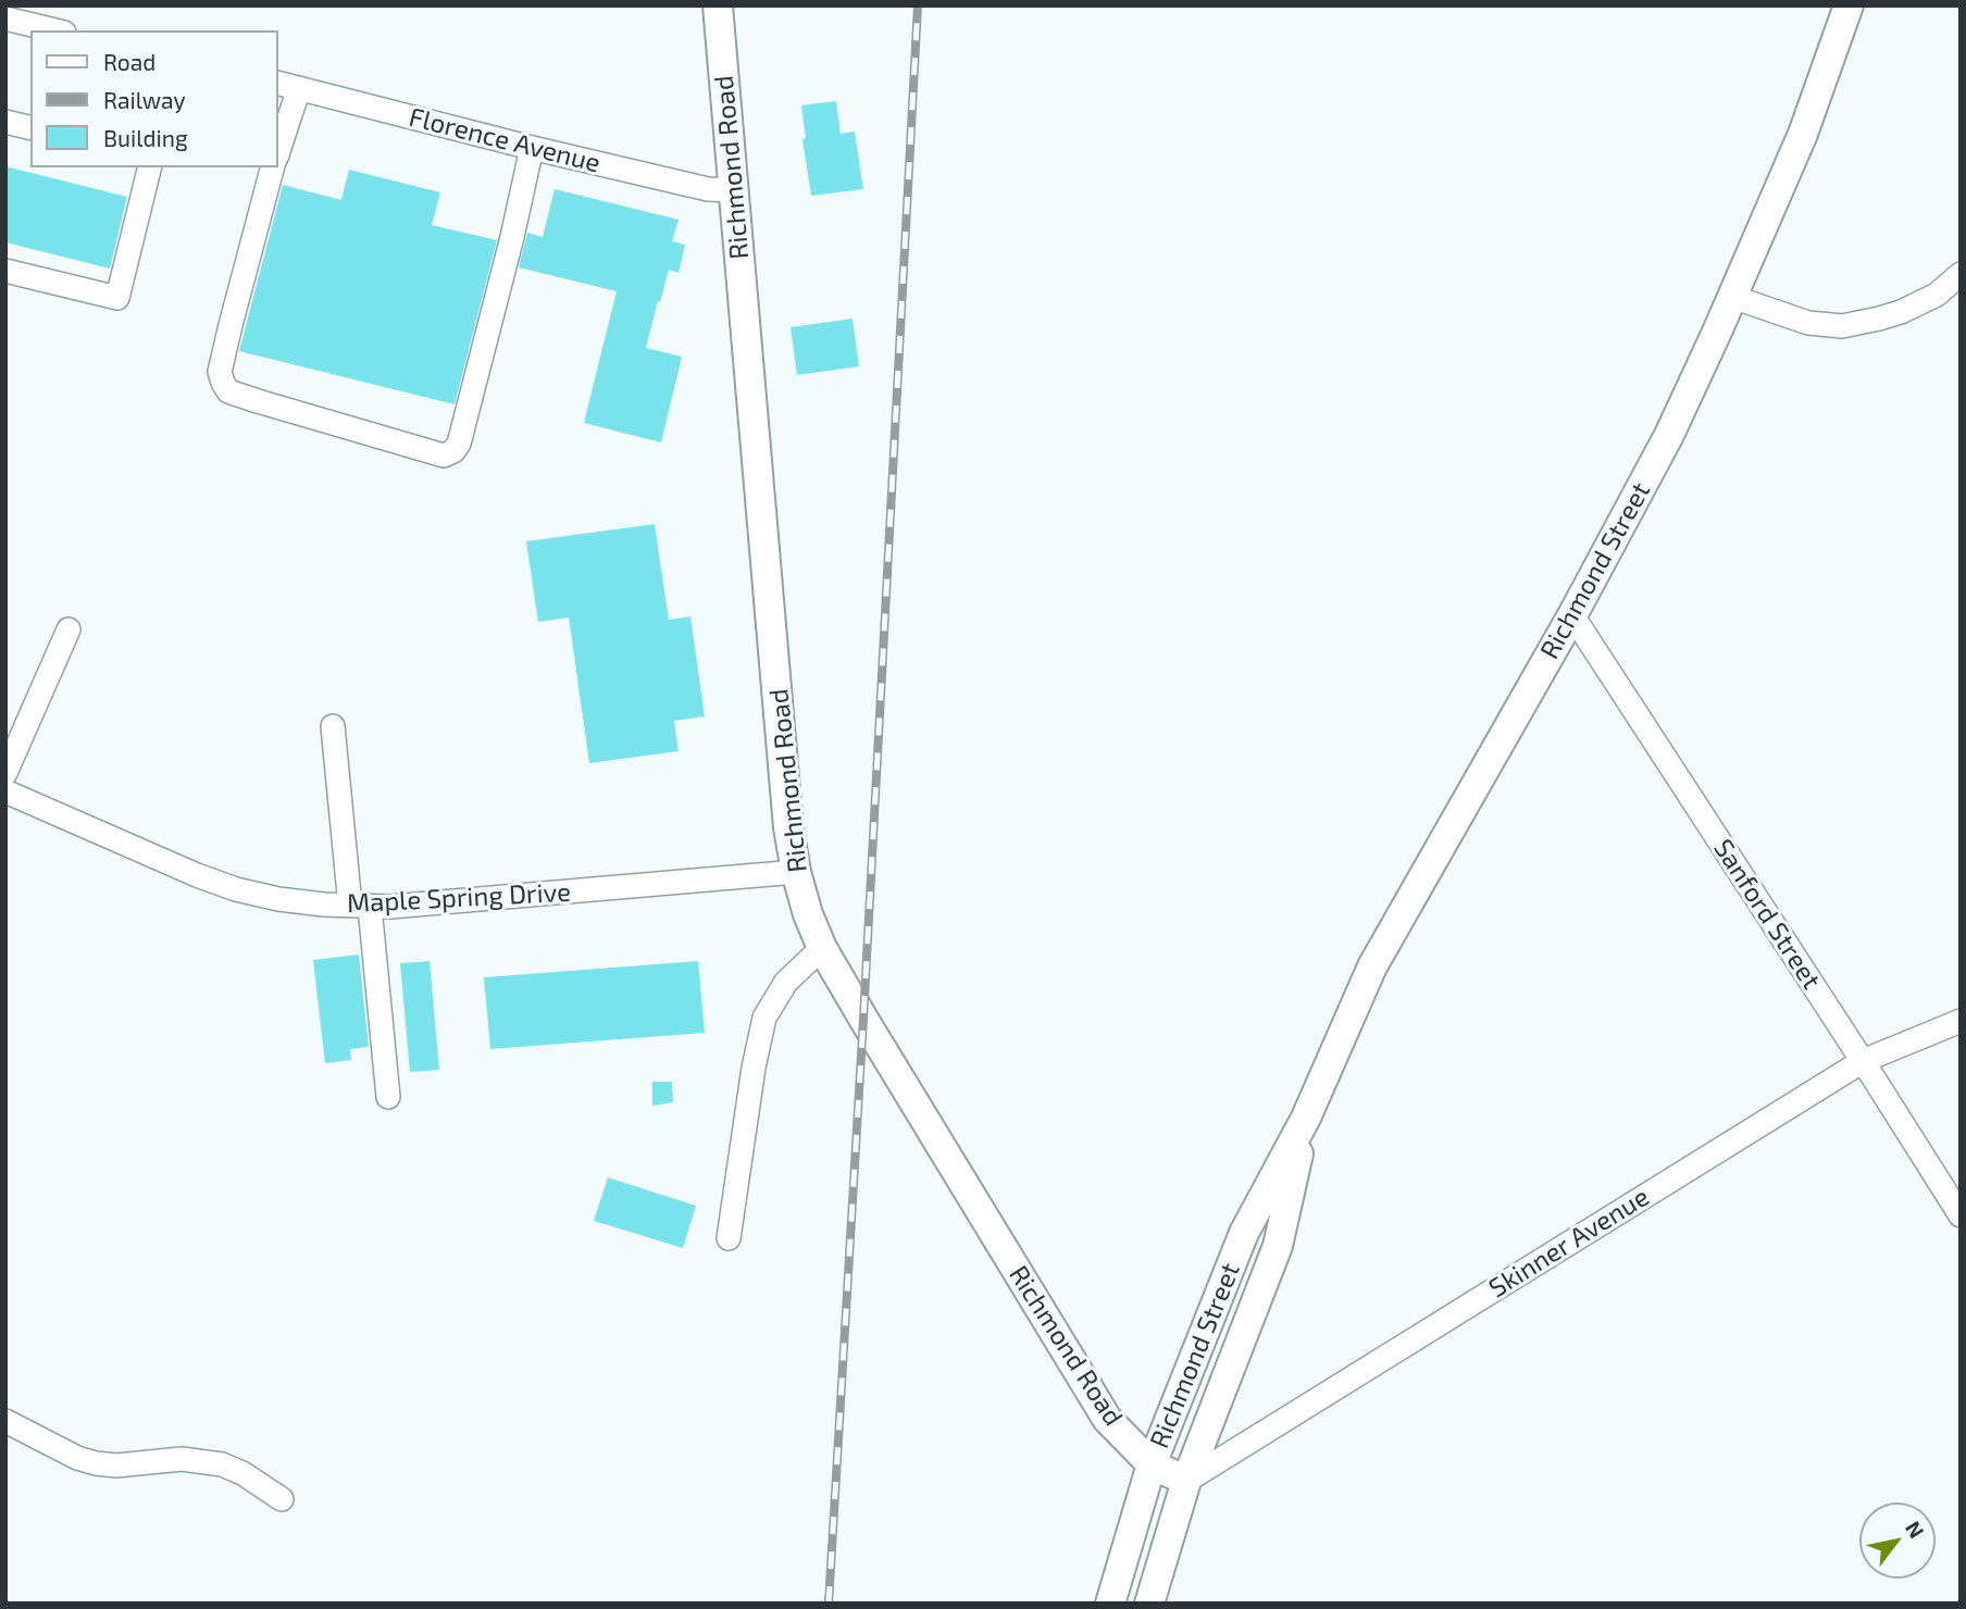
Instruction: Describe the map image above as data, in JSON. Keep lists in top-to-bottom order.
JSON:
{
  "streets": {
    "main road": ["Richmond Road", "Richmond Street"],
    "street": [
      "Florence Avenue",
      "Maple Spring Drive",
      "Sanford Street",
      "Skinner Avenue"
    ]
  },
  "crossings": [
    ["Florence Avenue", "Richmond Road"],
    ["Richmond Road", "Richmond Street"],
    ["Richmond Road", "Maple Spring Drive"],
    ["Richmond Road", "Skinner Avenue"],
    ["Richmond Street", "Sanford Street"],
    ["Richmond Street", "Skinner Avenue"],
    ["Sanford Street", "Skinner Avenue"]
  ],
  "legend": ["Road", "Railway", "Building"],
  "north": "top right"
}
